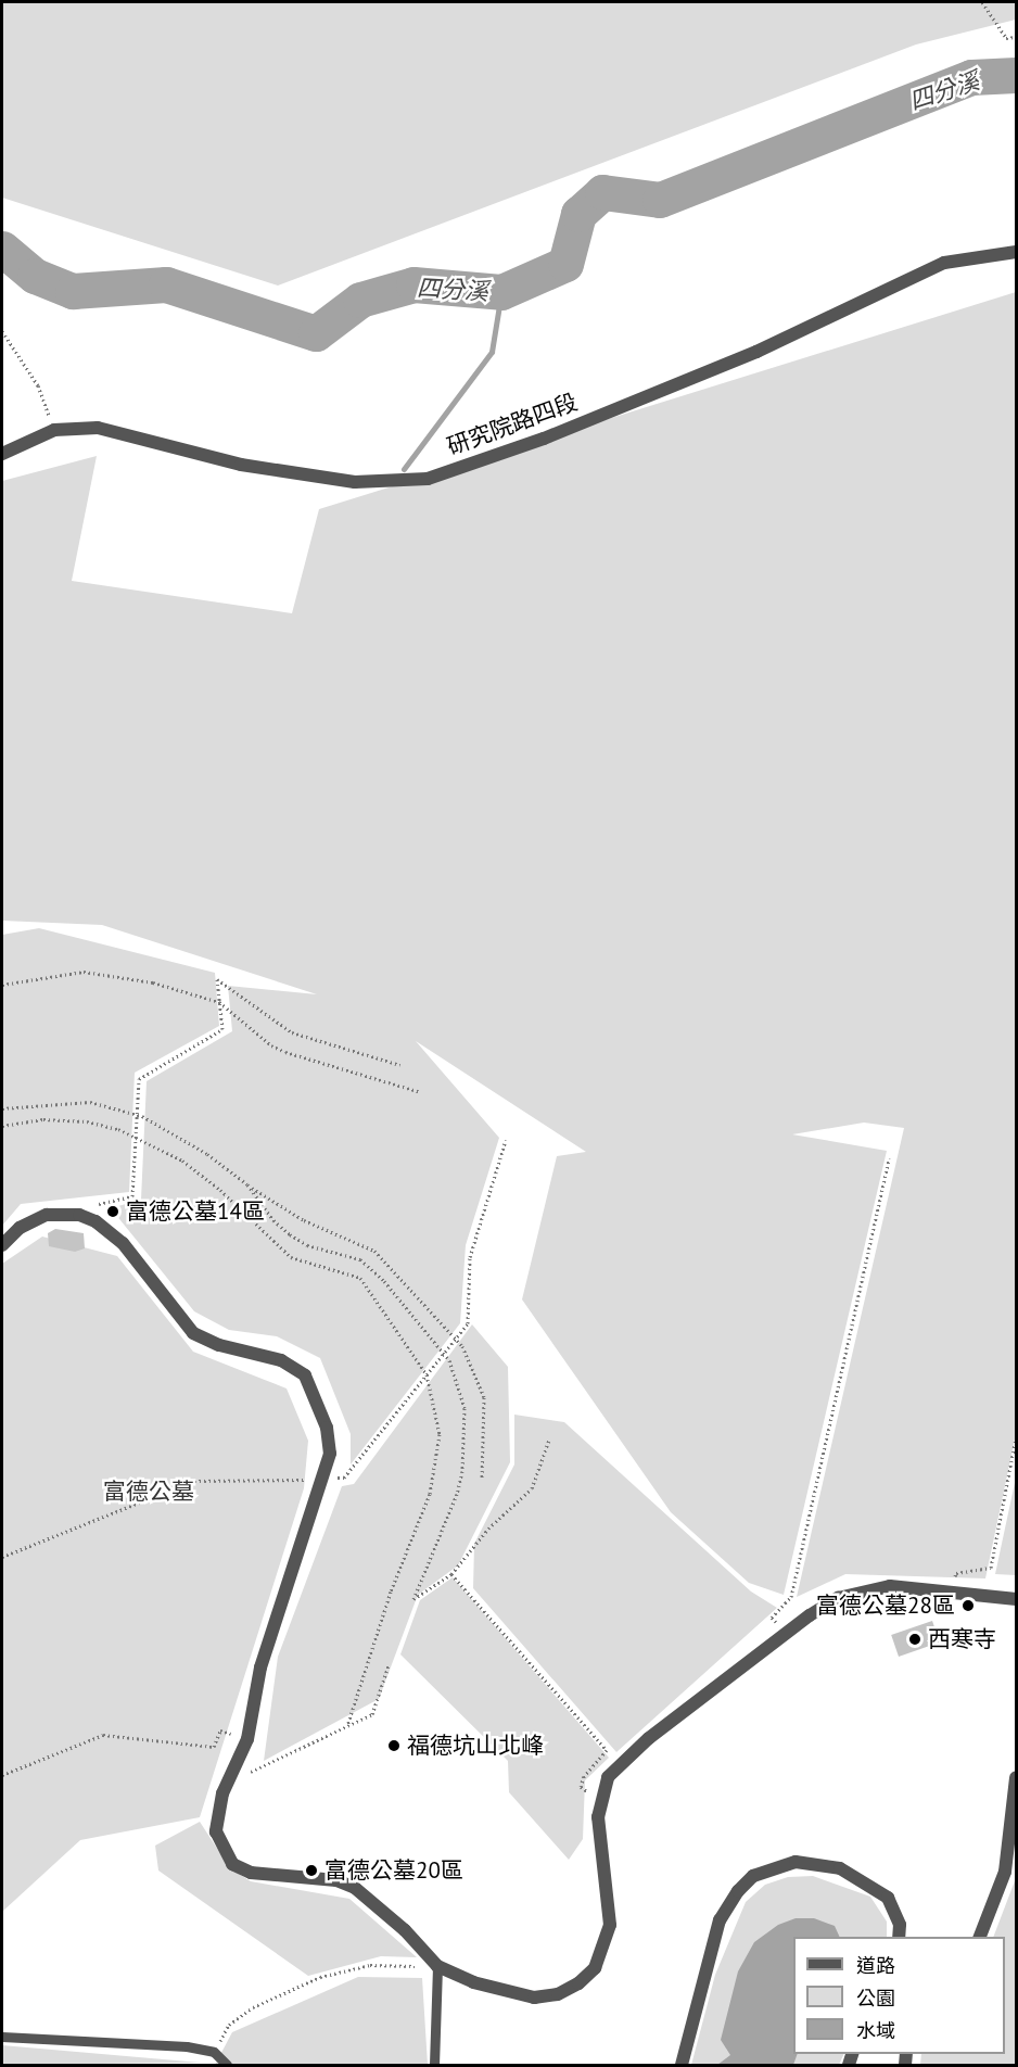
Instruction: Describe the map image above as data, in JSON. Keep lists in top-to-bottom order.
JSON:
{
  "streets": {
    "street": ["研究院路四段"]
  },
  "water": ["四分溪"],
  "parks": ["富德公墓"],
  "places": [
    "富德公墓14區",
    "富德公墓28區",
    "西寒寺",
    "福德坑山北峰",
    "富德公墓20區"
  ],
  "legend": ["道路", "公園", "水域"]
}
